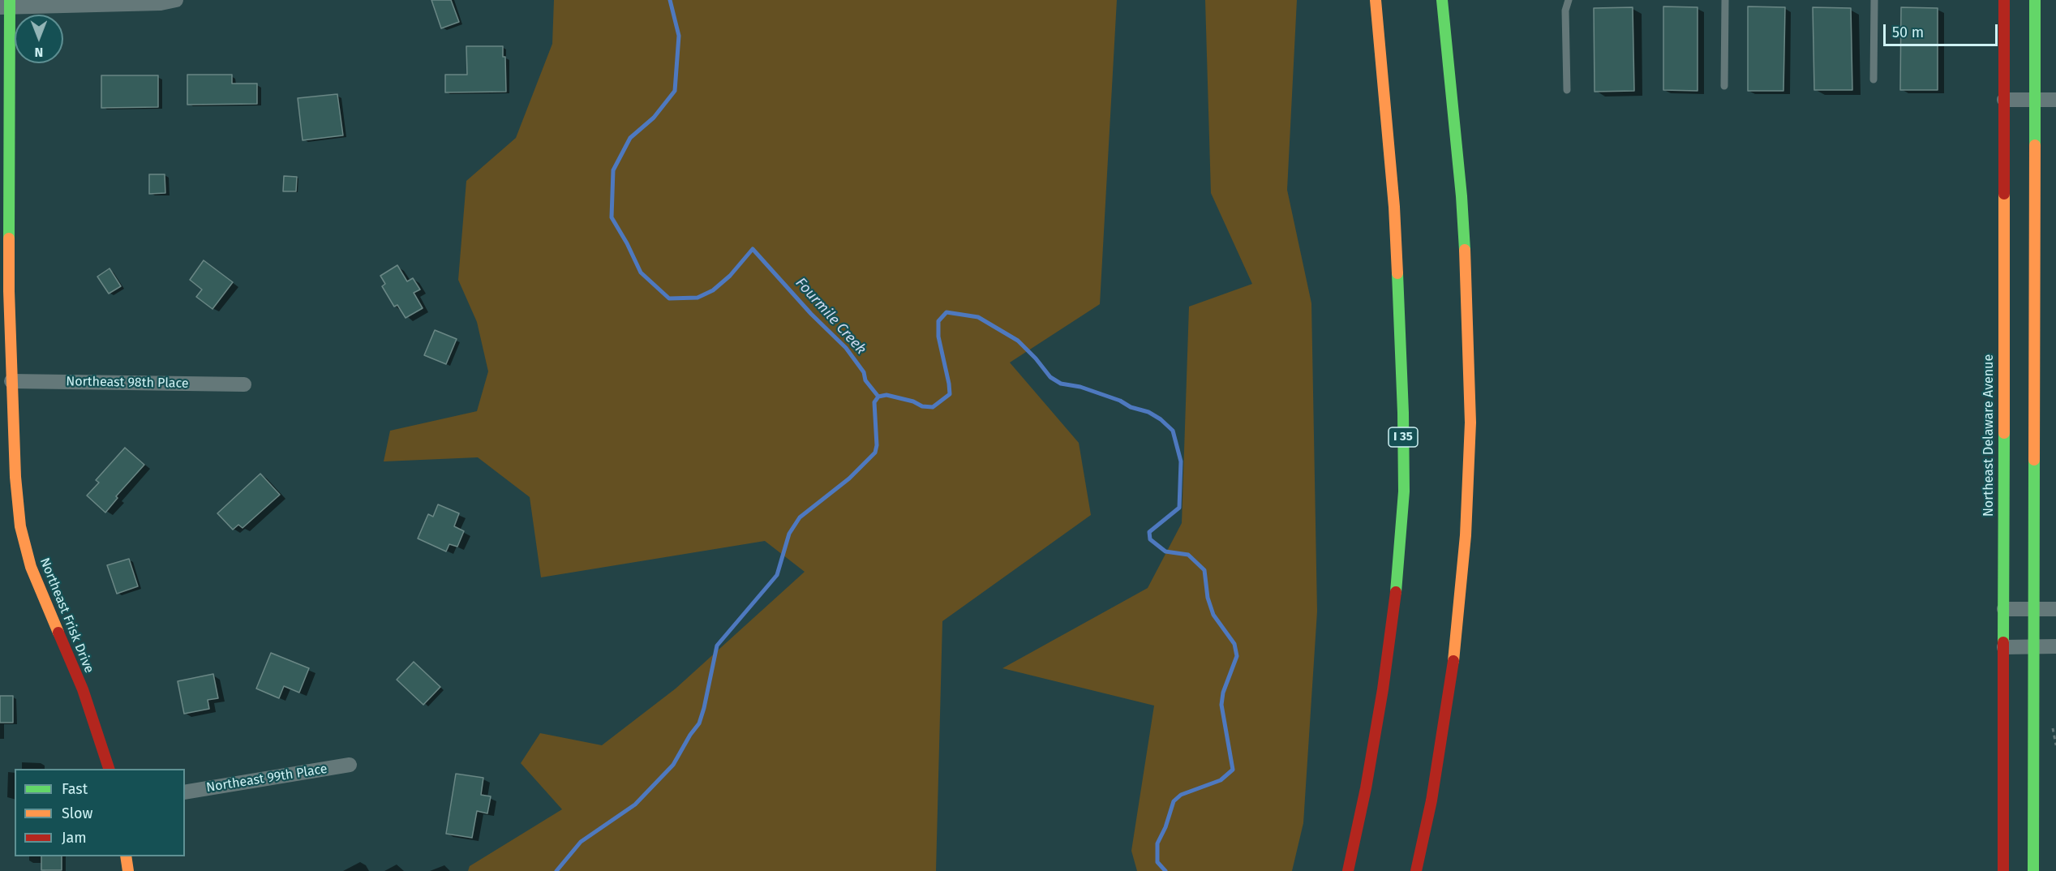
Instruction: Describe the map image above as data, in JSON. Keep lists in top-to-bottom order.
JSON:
{
  "streets": {
    "main road": ["Northeast Delaware Avenue", "I 35", "Northeast Frisk Drive"],
    "street": ["Northeast 98th Place", "Northeast 99th Place"]
  },
  "crossings": [
    ["Northeast 98th Place", "Northeast Frisk Drive"]
  ],
  "water": ["Fourmile Creek"],
  "legend": ["Fast", "Slow", "Jam"],
  "scale_bar": "50 m",
  "north": "bottom"
}
